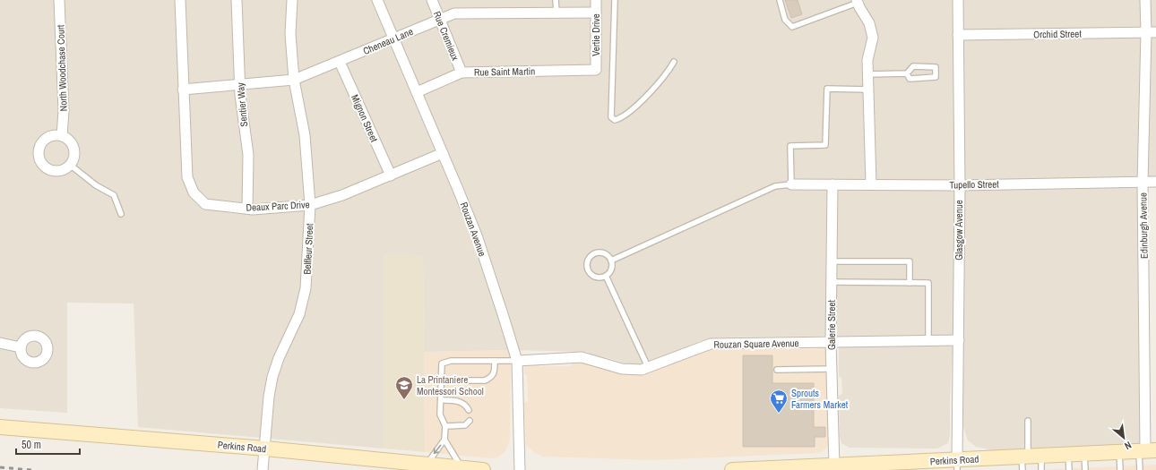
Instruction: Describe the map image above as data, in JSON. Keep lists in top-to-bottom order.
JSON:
{
  "streets": {
    "main road": ["Perkins Road"],
    "street": [
      "Orchid Street",
      "Vertie Drive",
      "Rue Cremieux",
      "Cheneau Lane",
      "North Woodchase Court",
      "Rue Saint Martin",
      "Sentier Way",
      "Mignon Street",
      "Tupello Street",
      "Deaux Parc Drive",
      "Edinburgh Avenue",
      "Rouzan Avenue",
      "Glasgow Avenue",
      "Belfleur Street",
      "Galerie Street",
      "Rouzan Square Avenue"
    ]
  },
  "crossings": [
    ["Orchid Street", "Edinburgh Avenue"],
    ["Orchid Street", "Glasgow Avenue"],
    ["Vertie Drive", "Cheneau Lane"],
    ["Vertie Drive", "Rue Saint Martin"],
    ["Rue Cremieux", "Cheneau Lane"],
    ["Rue Cremieux", "Rue Saint Martin"],
    ["Cheneau Lane", "Sentier Way"],
    ["Cheneau Lane", "Mignon Street"],
    ["Cheneau Lane", "Deaux Parc Drive"],
    ["Cheneau Lane", "Rouzan Avenue"],
    ["Cheneau Lane", "Belfleur Street"],
    ["Rue Saint Martin", "Rouzan Avenue"],
    ["Sentier Way", "Deaux Parc Drive"],
    ["Mignon Street", "Deaux Parc Drive"],
    ["Tupello Street", "Edinburgh Avenue"],
    ["Tupello Street", "Glasgow Avenue"],
    ["Tupello Street", "Galerie Street"],
    ["Deaux Parc Drive", "Rouzan Avenue"],
    ["Deaux Parc Drive", "Belfleur Street"],
    ["Edinburgh Avenue", "Perkins Road"],
    ["Rouzan Avenue", "Rouzan Square Avenue"],
    ["Glasgow Avenue", "Rouzan Square Avenue"],
    ["Glasgow Avenue", "Perkins Road"],
    ["Belfleur Street", "Perkins Road"],
    ["Galerie Street", "Rouzan Square Avenue"],
    ["Galerie Street", "Perkins Road"]
  ],
  "places": {
    "school or university": ["La Printaniere Montessori School"],
    "supermarket": ["Sprouts Farmers Market"]
  },
  "scale_bar": "50 m",
  "north": "bottom right"
}
